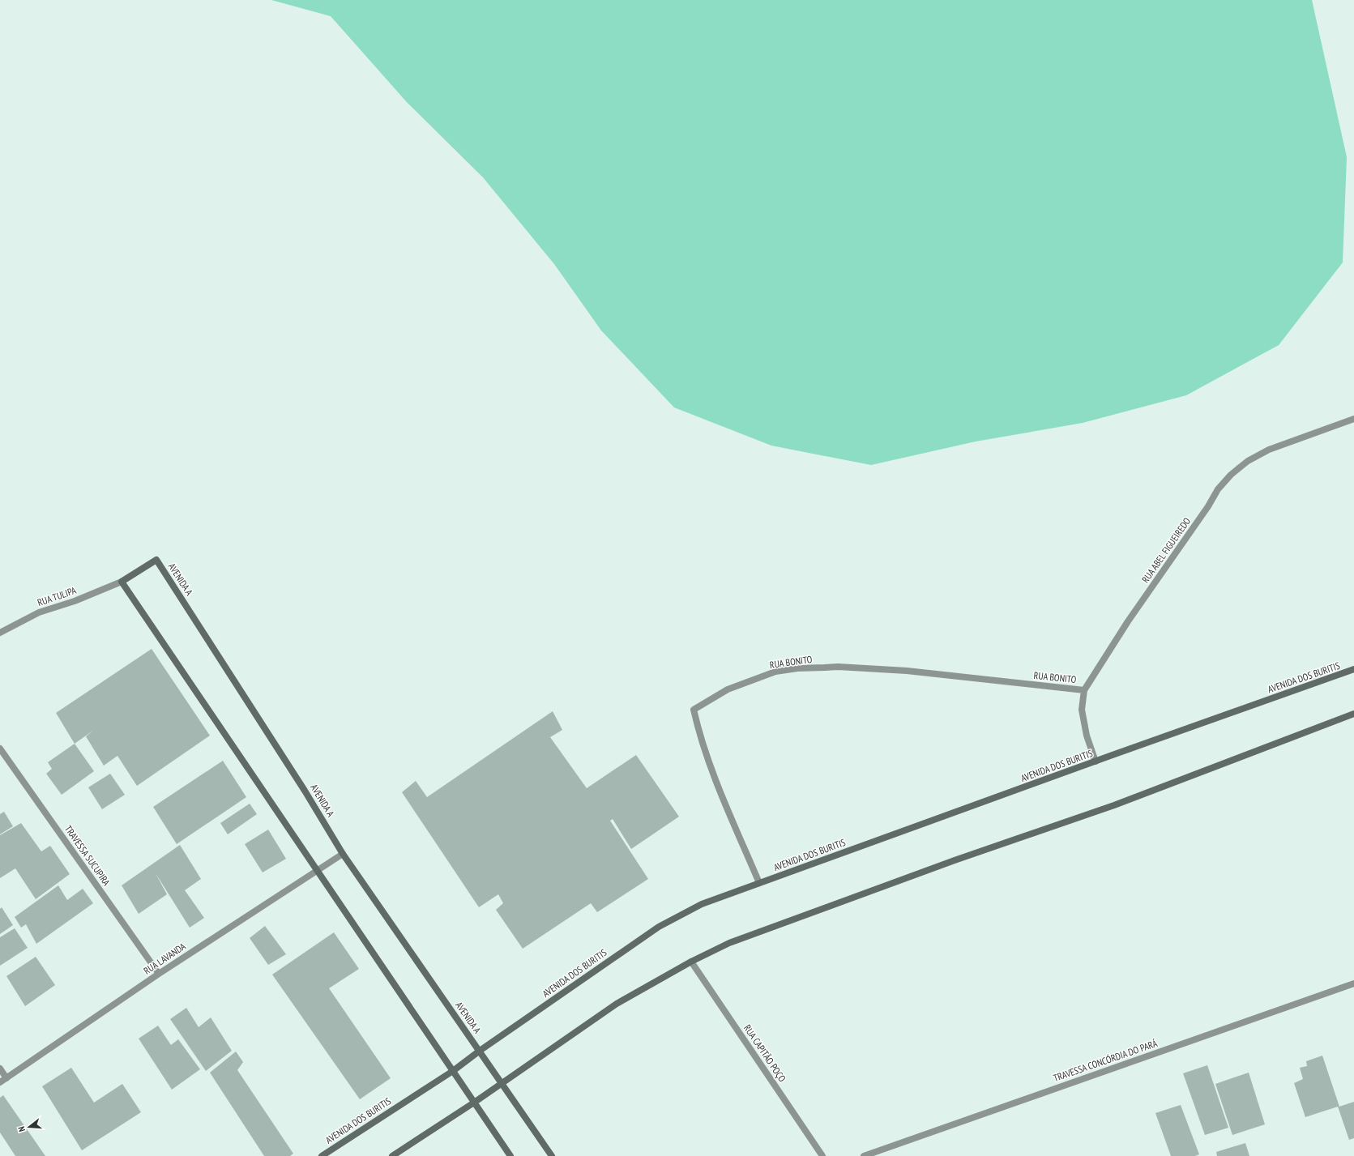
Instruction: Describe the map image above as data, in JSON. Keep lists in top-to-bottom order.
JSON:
{
  "streets": {
    "main road": ["AVENIDA A", "AVENIDA DOS BURITIS"],
    "street": [
      "RUA ABEL FIGUEIREDO",
      "RUA TULIPA",
      "RUA BONITO",
      "TRAVESSA SUCUPIRA",
      "RUA LAVANDA",
      "RUA CAPITÃO POÇO",
      "TRAVESSA CONCÓRDIA DO PARÁ"
    ]
  },
  "crossings": [
    ["RUA ABEL FIGUEIREDO", "RUA BONITO"],
    ["RUA ABEL FIGUEIREDO", "AVENIDA DOS BURITIS"],
    ["AVENIDA A", "RUA TULIPA"],
    ["AVENIDA A", "AVENIDA DOS BURITIS"],
    ["AVENIDA A", "RUA LAVANDA"],
    ["RUA BONITO", "AVENIDA DOS BURITIS"],
    ["TRAVESSA SUCUPIRA", "RUA LAVANDA"]
  ],
  "north": "left"
}
